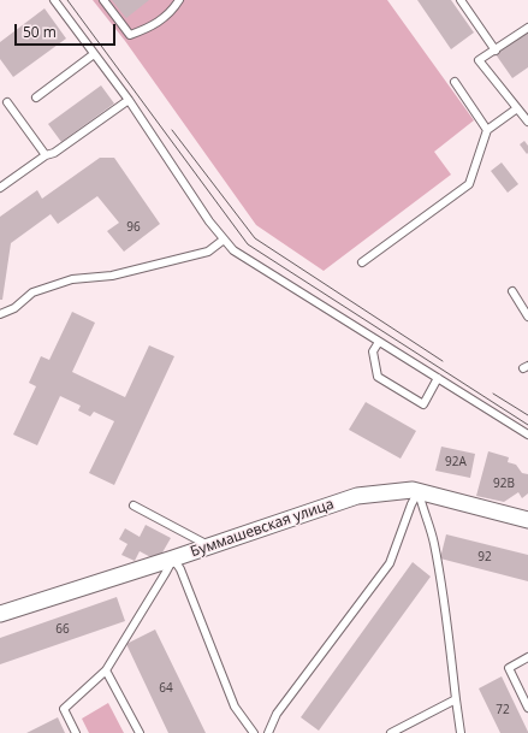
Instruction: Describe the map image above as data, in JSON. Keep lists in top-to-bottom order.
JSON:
{
  "streets": {
    "street": ["Буммашевская улица"]
  },
  "house_numbers": [
    "96",
    "92А",
    "92В",
    "92",
    "66",
    "64",
    "72"
  ],
  "scale_bar": "50 m"
}
